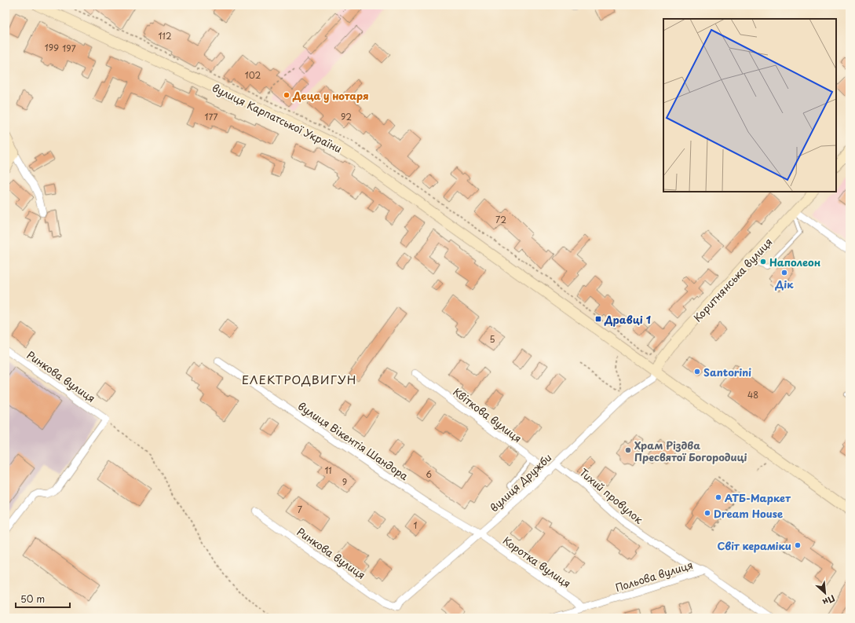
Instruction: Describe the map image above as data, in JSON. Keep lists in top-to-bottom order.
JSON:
{
  "streets": {
    "main road": ["вулиця Карпатської України", "Коритнянська вулиця"],
    "street": [
      "Ринкова вулиця",
      "Квіткова вулиця",
      "вулиця Вікентія Шандора",
      "вулиця Дружби",
      "Тихий провулок",
      "Коротка вулиця",
      "Польова вулиця"
    ]
  },
  "crossings": [
    ["вулиця Карпатської України", "Коритнянська вулиця"],
    ["вулиця Карпатської України", "вулиця Дружби"],
    ["Коритнянська вулиця", "вулиця Дружби"],
    ["Ринкова вулиця", "вулиця Дружби"],
    ["Квіткова вулиця", "вулиця Дружби"],
    ["вулиця Вікентія Шандора", "вулиця Дружби"],
    ["вулиця Вікентія Шандора", "Коротка вулиця"],
    ["вулиця Дружби", "Тихий провулок"],
    ["вулиця Дружби", "Коротка вулиця"],
    ["Тихий провулок", "Польова вулиця"],
    ["Коротка вулиця", "Польова вулиця"]
  ],
  "districts": ["ЕЛЕКТРОДВИГУН"],
  "places": {
    "other": [
      "Деца у нотаря",
      "Наполеон",
      "Дік",
      "Santorini",
      "Храм Різдва Пресвятої Богородиці",
      "АТБ-Маркет",
      "Dream House",
      "Світ кераміки"
    ],
    "transit": ["Дравці 1"]
  },
  "house_numbers": [
    "112",
    "199",
    "197",
    "102",
    "177",
    "92",
    "72",
    "5",
    "48",
    "11",
    "6",
    "9",
    "7",
    "1"
  ],
  "scale_bar": "50 m",
  "north": "bottom right"
}
